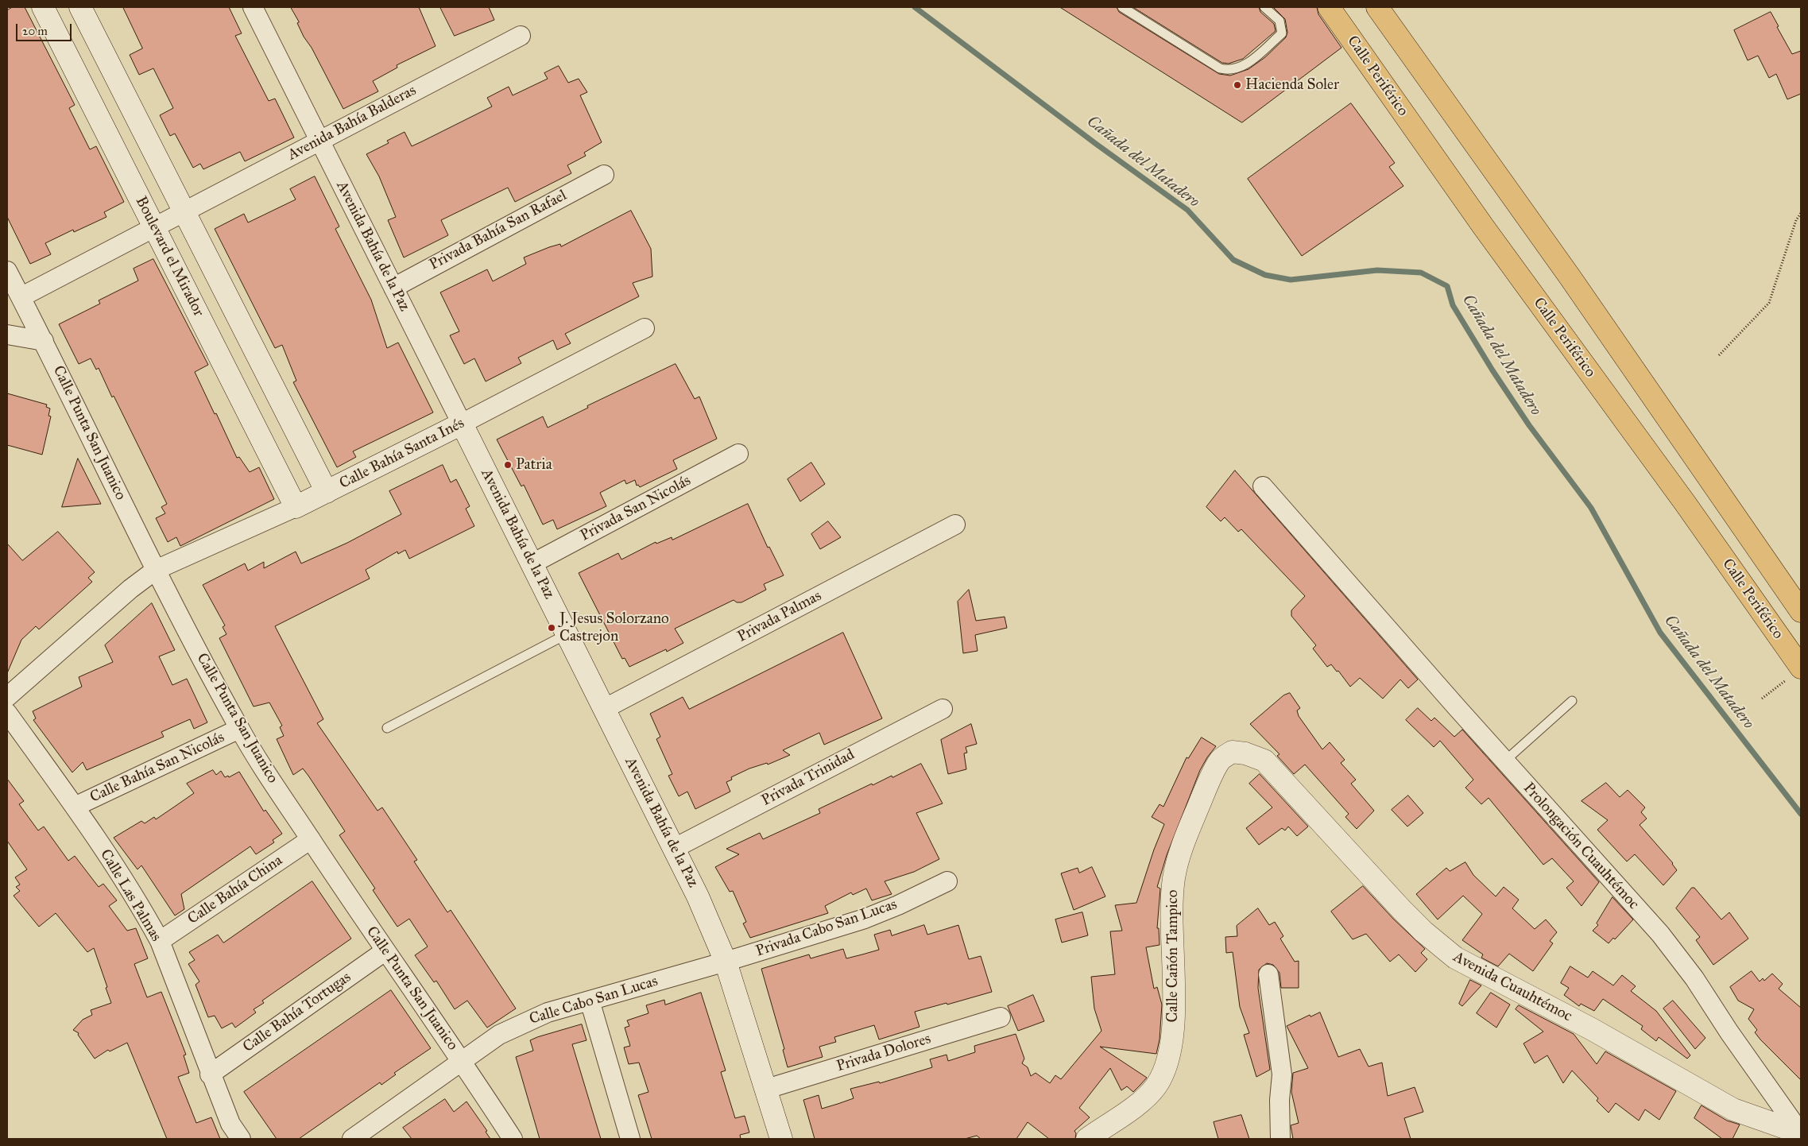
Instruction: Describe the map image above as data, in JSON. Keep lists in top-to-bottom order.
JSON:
{
  "streets": {
    "highway": ["Calle Periférico"],
    "main road": [
      "Avenida Bahía de la Paz",
      "Boulevard el Mirador",
      "Calle Bahía Santa Inés",
      "Calle Cañón Tampico",
      "Avenida Cuauhtémoc"
    ],
    "street": [
      "Avenida Bahía Balderas",
      "Privada Bahía San Rafael",
      "Calle Punta San Juanico",
      "Privada San Nicolás",
      "Privada Palmas",
      "Calle Bahía San Nicolás",
      "Privada Trinidad",
      "Prolongación Cuauhtémoc",
      "Calle Bahía China",
      "Calle Las Palmas",
      "Privada Cabo San Lucas",
      "Calle Cabo San Lucas",
      "Calle Bahía Tortugas",
      "Privada Dolores"
    ]
  },
  "crossings": [
    ["Avenida Bahía Balderas", "Avenida Bahía de la Paz"],
    ["Avenida Bahía Balderas", "Boulevard el Mirador"],
    ["Avenida Bahía Balderas", "Calle Punta San Juanico"],
    ["Privada Bahía San Rafael", "Avenida Bahía de la Paz"],
    ["Avenida Bahía de la Paz", "Calle Bahía Santa Inés"],
    ["Avenida Bahía de la Paz", "Privada San Nicolás"],
    ["Avenida Bahía de la Paz", "Privada Palmas"],
    ["Avenida Bahía de la Paz", "Privada Trinidad"],
    ["Avenida Bahía de la Paz", "Privada Cabo San Lucas"],
    ["Avenida Bahía de la Paz", "Calle Cabo San Lucas"],
    ["Avenida Bahía de la Paz", "Privada Dolores"],
    ["Boulevard el Mirador", "Calle Bahía Santa Inés"],
    ["Calle Punta San Juanico", "Calle Bahía Santa Inés"],
    ["Calle Punta San Juanico", "Calle Bahía San Nicolás"],
    ["Calle Punta San Juanico", "Calle Bahía China"],
    ["Calle Punta San Juanico", "Calle Cabo San Lucas"],
    ["Calle Punta San Juanico", "Calle Bahía Tortugas"],
    ["Calle Bahía San Nicolás", "Calle Las Palmas"],
    ["Prolongación Cuauhtémoc", "Avenida Cuauhtémoc"],
    ["Calle Bahía China", "Calle Las Palmas"],
    ["Calle Las Palmas", "Calle Bahía Tortugas"],
    ["Privada Cabo San Lucas", "Calle Cabo San Lucas"],
    ["Calle Cañón Tampico", "Avenida Cuauhtémoc"]
  ],
  "water": ["Cañada del Matadero"],
  "places": ["Hacienda Soler", "Patria", "J. Jesus Solorzano Castrejon"],
  "scale_bar": "20 m"
}
